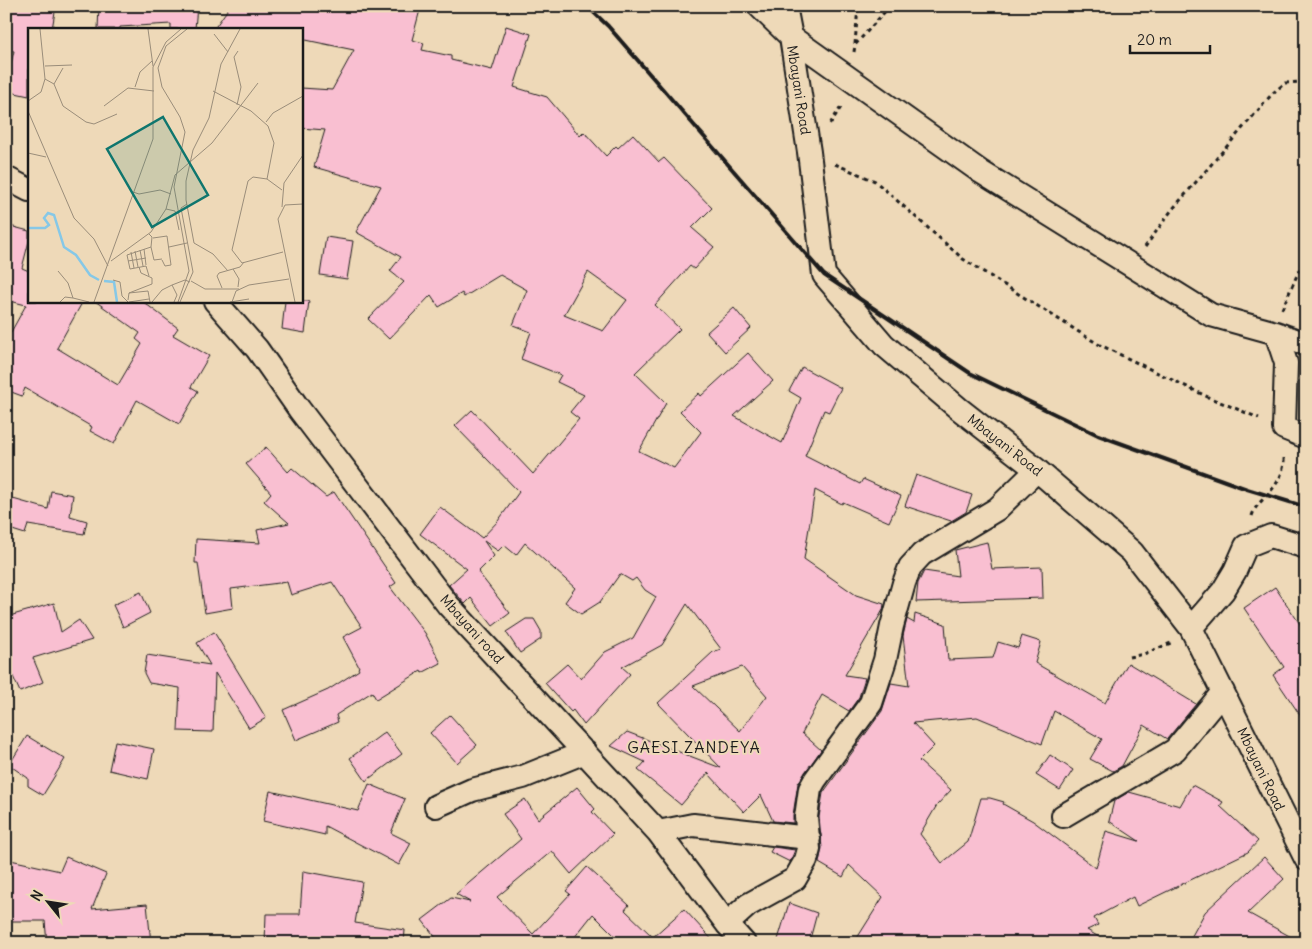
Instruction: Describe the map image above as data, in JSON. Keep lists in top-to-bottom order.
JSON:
{
  "streets": {
    "street": ["Mbayani Road", "Mbayani road"]
  },
  "districts": ["GAESI ZANDEYA"],
  "scale_bar": "20 m",
  "north": "top left"
}
